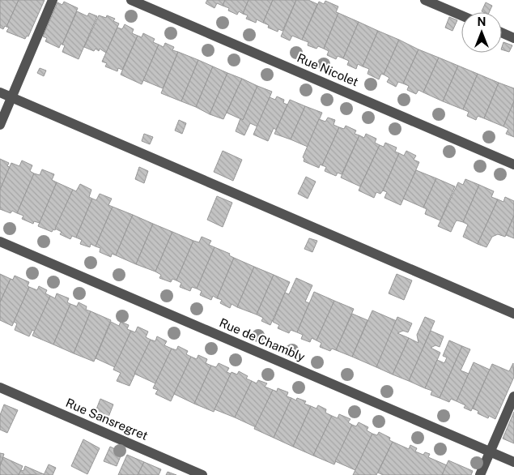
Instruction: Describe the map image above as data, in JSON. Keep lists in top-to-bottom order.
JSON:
{
  "streets": {
    "street": ["Rue Nicolet", "Rue de Chambly", "Rue Sansregret"]
  },
  "north": "top"
}
